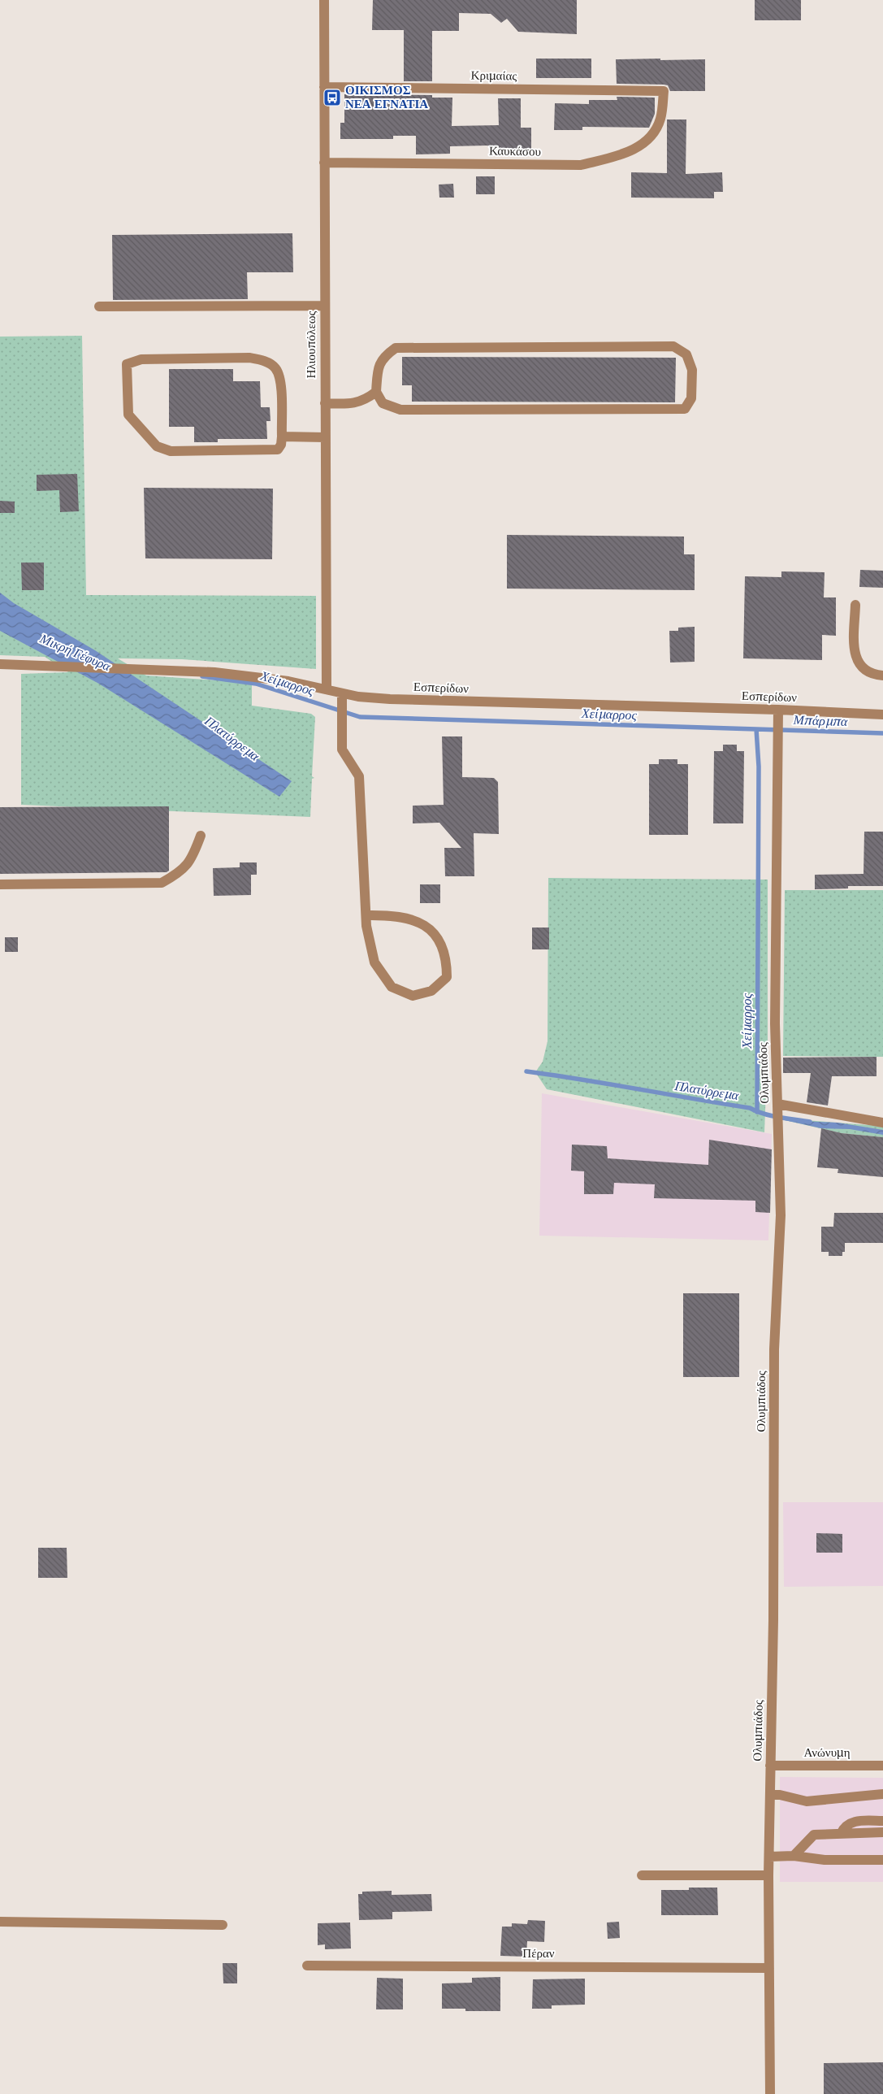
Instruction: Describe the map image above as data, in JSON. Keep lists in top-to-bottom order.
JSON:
{
  "streets": {
    "street": [
      "Κριμαίας",
      "Καυκάσου",
      "Ηλιουπόλεως",
      "Εσπερίδων",
      "Ολυμπιάδος",
      "Ανώνυμη",
      "Πέραν"
    ]
  },
  "crossings": [
    ["Κριμαίας", "Καυκάσου"],
    ["Κριμαίας", "Ηλιουπόλεως"],
    ["Καυκάσου", "Ηλιουπόλεως"],
    ["Ηλιουπόλεως", "Εσπερίδων"],
    ["Εσπερίδων", "Ολυμπιάδος"],
    ["Ολυμπιάδος", "Ανώνυμη"],
    ["Ολυμπιάδος", "Πέραν"]
  ],
  "water": [
    "Μικρή Γέφυρα",
    "Χείμαρρος",
    "Μπάρμπα",
    "Πλατύρρεμα"
  ],
  "places": {
    "bus stop": ["ΟΙΚΙΣΜΟΣ ΝΕΑ ΕΓΝΑΤΙΑ"]
  }
}
